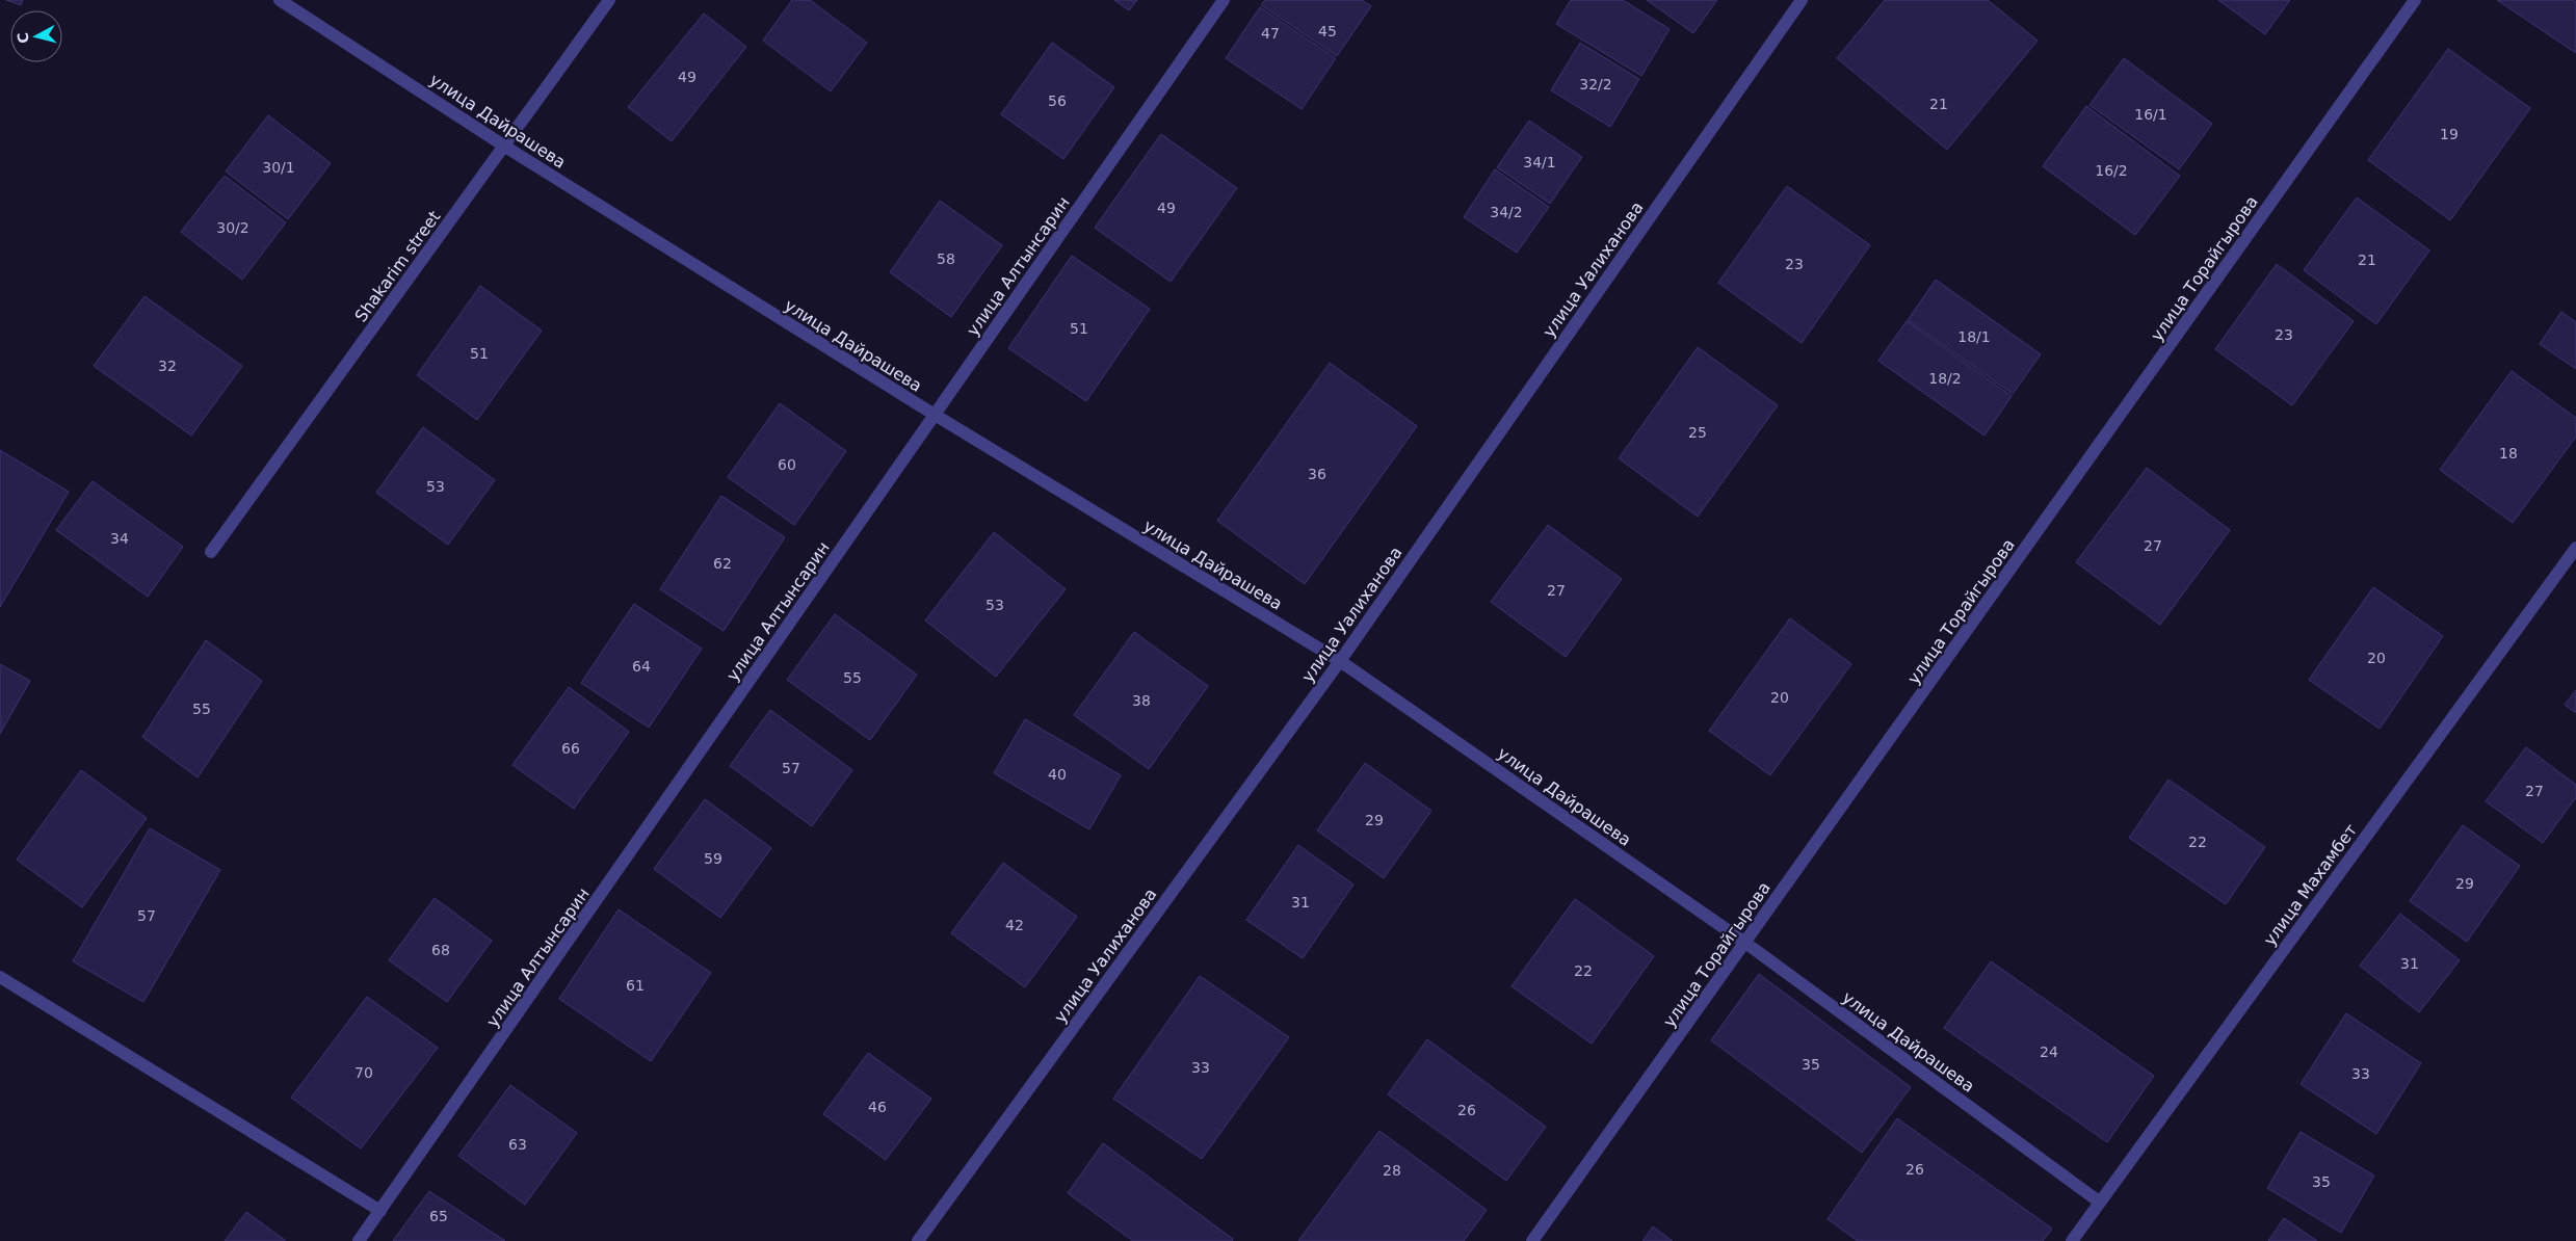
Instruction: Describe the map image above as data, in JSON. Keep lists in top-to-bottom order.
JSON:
{
  "streets": {
    "street": [
      "улица Дайрашева",
      "Shakarim street",
      "улица Алтынсарин",
      "улица Торайгырова",
      "улица Уалиханова",
      "улица Махамбет"
    ]
  },
  "crossings": [
    ["улица Дайрашева", "Shakarim street"],
    ["улица Дайрашева", "улица Алтынсарин"],
    ["улица Дайрашева", "улица Торайгырова"],
    ["улица Дайрашева", "улица Уалиханова"],
    ["улица Дайрашева", "улица Махамбет"]
  ],
  "house_numbers": [
    "45",
    "47",
    "49",
    "32/2",
    "56",
    "21",
    "16/1",
    "19",
    "34/1",
    "30/1",
    "16/2",
    "49",
    "34/2",
    "30/2",
    "58",
    "21",
    "23",
    "51",
    "23",
    "18/1",
    "51",
    "32",
    "18/2",
    "25",
    "18",
    "60",
    "36",
    "53",
    "34",
    "27",
    "62",
    "27",
    "53",
    "20",
    "64",
    "55",
    "20",
    "38",
    "55",
    "66",
    "57",
    "40",
    "27",
    "29",
    "22",
    "59",
    "29",
    "31",
    "57",
    "42",
    "68",
    "31",
    "22",
    "61",
    "24",
    "35",
    "33",
    "70",
    "33",
    "46",
    "26",
    "63",
    "26",
    "28",
    "35",
    "65"
  ],
  "north": "left"
}
